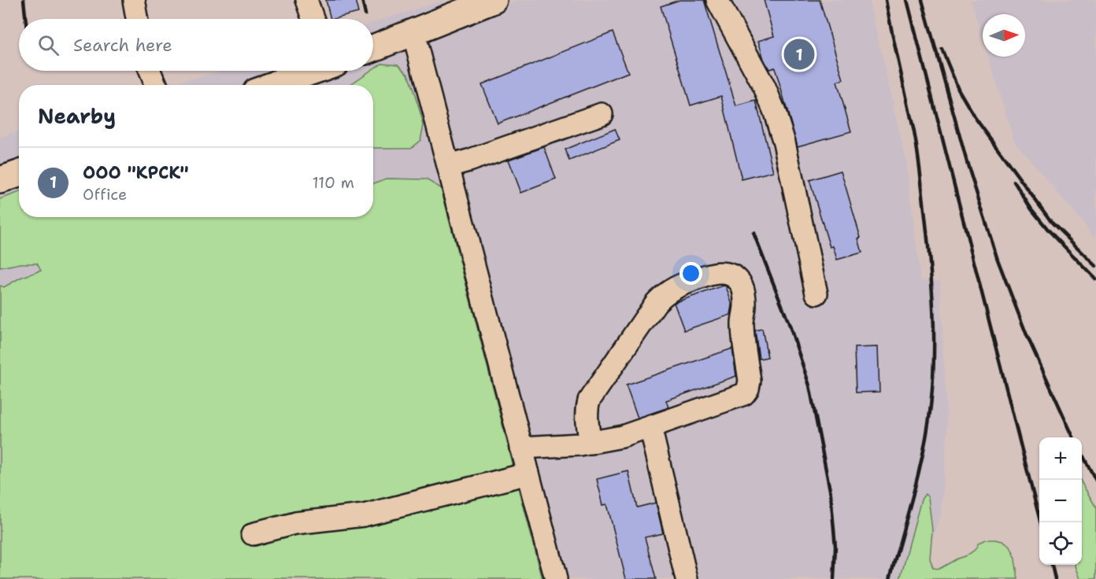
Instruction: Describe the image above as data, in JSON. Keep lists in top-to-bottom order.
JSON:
{
  "north": "right",
  "page": {
    "search": "Search here",
    "pins": "1",
    "heading": "Nearby",
    "list": [
      {
        "mark": "1",
        "name": "ООО \"КРСК\"",
        "note": "Office",
        "value": "110 m"
      }
    ],
    "map_buttons": ["+", "−"]
  }
}
